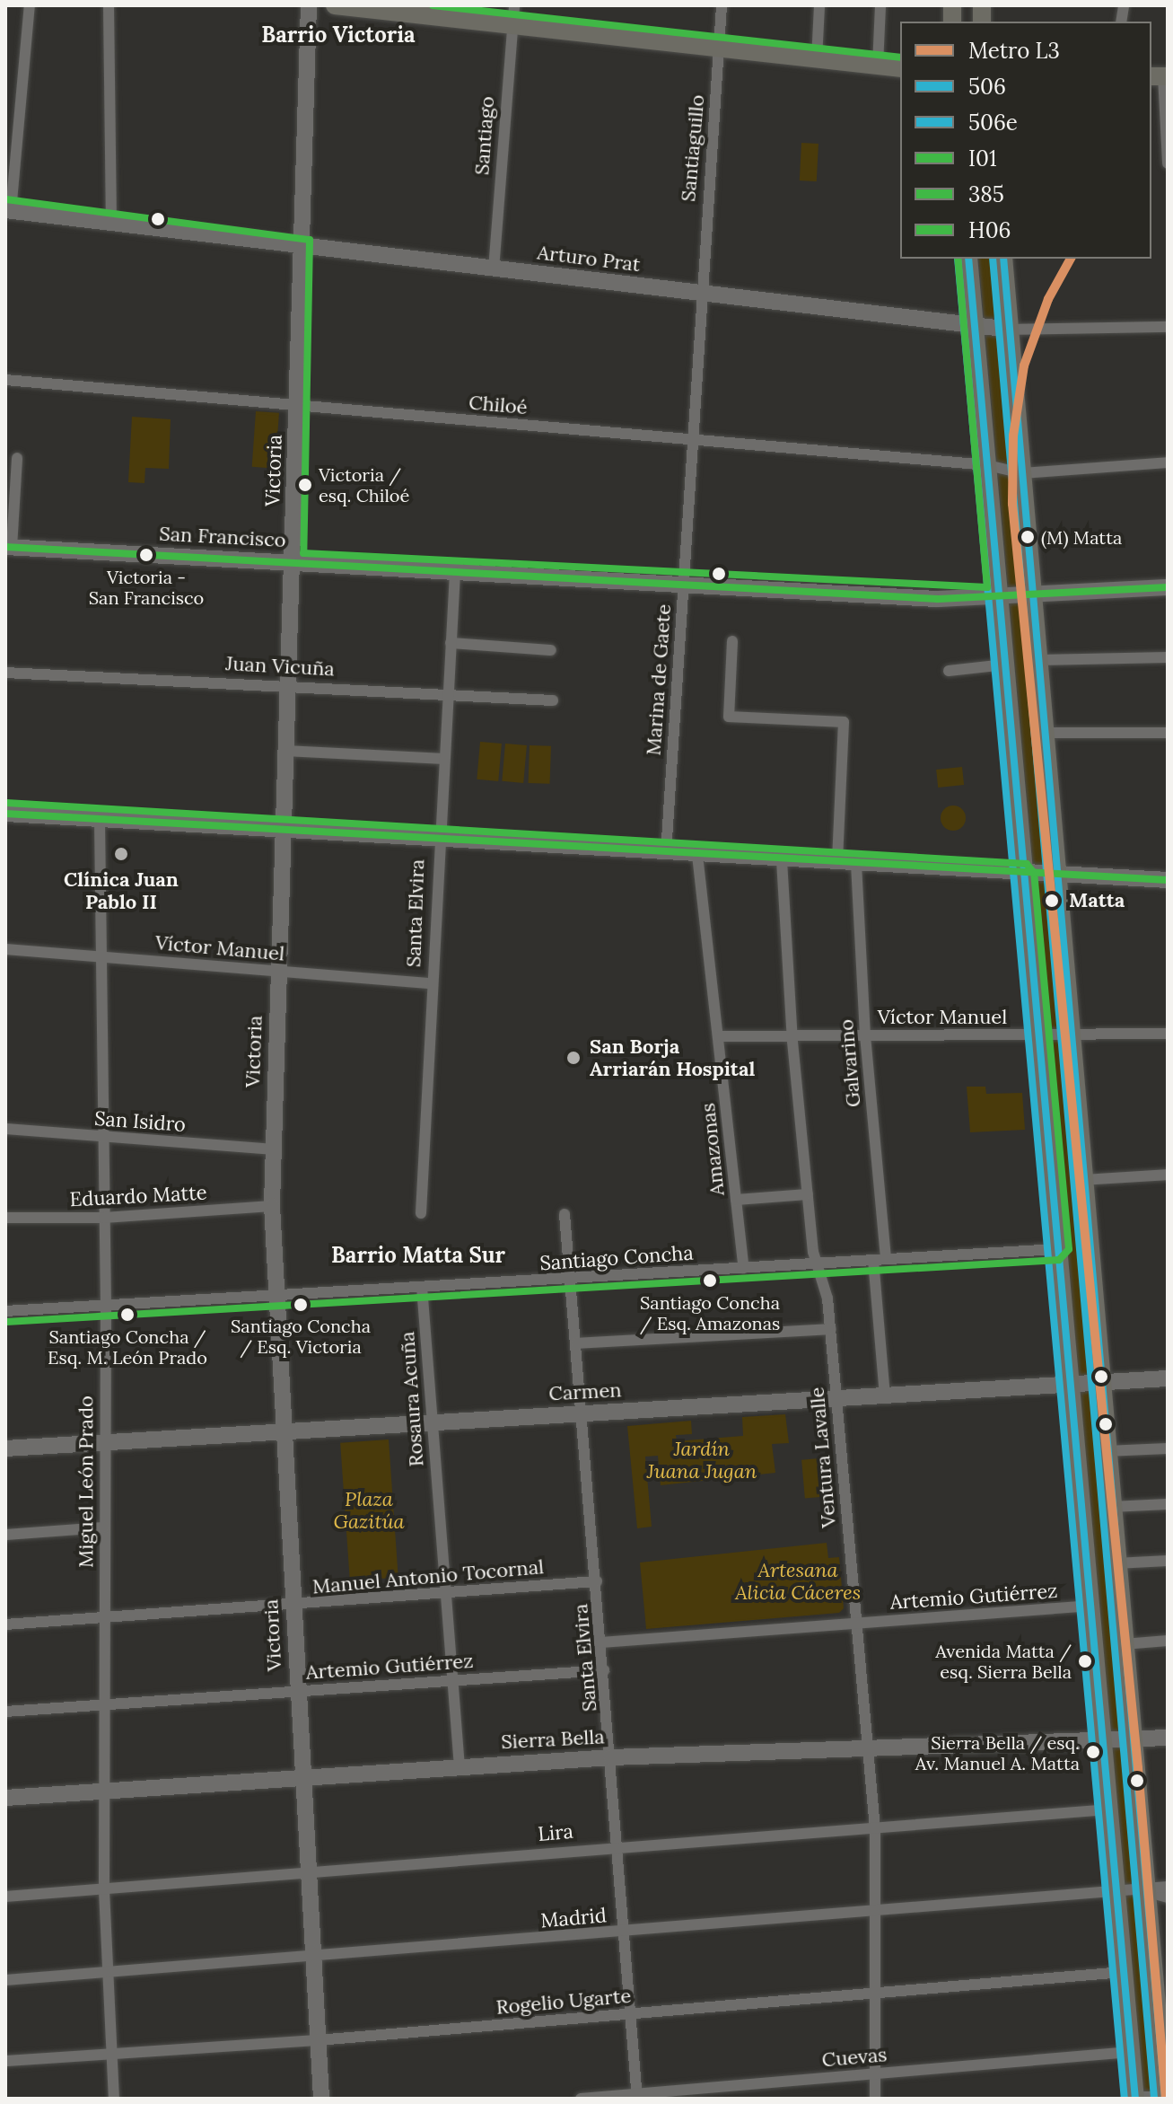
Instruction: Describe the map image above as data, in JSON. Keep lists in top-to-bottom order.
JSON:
{
  "streets": {
    "main road": [
      "Arturo Prat",
      "Victoria",
      "San Francisco",
      "Carmen",
      "Sierra Bella"
    ],
    "street": [
      "Santiago",
      "Santiaguillo",
      "Chiloé",
      "Juan Vicuña",
      "Marina de Gaete",
      "Santa Elvira",
      "Víctor Manuel",
      "Galvarino",
      "San Isidro",
      "Amazonas",
      "Eduardo Matte",
      "Santiago Concha",
      "Rosaura Acuña",
      "Ventura Lavalle",
      "Miguel León Prado",
      "Manuel Antonio Tocornal",
      "Artemio Gutiérrez",
      "Lira",
      "Madrid",
      "Rogelio Ugarte",
      "Cuevas"
    ]
  },
  "crossings": [
    ["Santiago", "Arturo Prat"],
    ["Santiaguillo", "Arturo Prat"],
    ["Santiaguillo", "Marina de Gaete"],
    ["Arturo Prat", "Victoria"],
    ["Arturo Prat", "Marina de Gaete"],
    ["Chiloé", "Victoria"],
    ["Chiloé", "Marina de Gaete"],
    ["Victoria", "San Francisco"],
    ["Victoria", "Juan Vicuña"],
    ["Victoria", "Víctor Manuel"],
    ["Victoria", "San Isidro"],
    ["Victoria", "Eduardo Matte"],
    ["Victoria", "Santiago Concha"],
    ["Victoria", "Carmen"],
    ["Victoria", "Manuel Antonio Tocornal"],
    ["Victoria", "Artemio Gutiérrez"],
    ["Victoria", "Sierra Bella"],
    ["Victoria", "Lira"],
    ["Victoria", "Madrid"],
    ["Victoria", "Rogelio Ugarte"],
    ["San Francisco", "Marina de Gaete"],
    ["San Francisco", "Santa Elvira"],
    ["Juan Vicuña", "Santa Elvira"],
    ["Santa Elvira", "Víctor Manuel"],
    ["Santa Elvira", "Santiago Concha"],
    ["Santa Elvira", "Carmen"],
    ["Santa Elvira", "Manuel Antonio Tocornal"],
    ["Santa Elvira", "Artemio Gutiérrez"],
    ["Santa Elvira", "Sierra Bella"],
    ["Santa Elvira", "Lira"],
    ["Santa Elvira", "Madrid"],
    ["Santa Elvira", "Rogelio Ugarte"],
    ["Santa Elvira", "Cuevas"],
    ["Víctor Manuel", "Galvarino"],
    ["Víctor Manuel", "Amazonas"],
    ["Víctor Manuel", "Ventura Lavalle"],
    ["Víctor Manuel", "Miguel León Prado"],
    ["Galvarino", "Santiago Concha"],
    ["San Isidro", "Miguel León Prado"],
    ["Amazonas", "Santiago Concha"],
    ["Eduardo Matte", "Miguel León Prado"],
    ["Santiago Concha", "Rosaura Acuña"],
    ["Santiago Concha", "Ventura Lavalle"],
    ["Santiago Concha", "Miguel León Prado"],
    ["Carmen", "Rosaura Acuña"],
    ["Carmen", "Ventura Lavalle"],
    ["Carmen", "Miguel León Prado"],
    ["Rosaura Acuña", "Manuel Antonio Tocornal"],
    ["Rosaura Acuña", "Artemio Gutiérrez"],
    ["Rosaura Acuña", "Sierra Bella"],
    ["Ventura Lavalle", "Artemio Gutiérrez"],
    ["Ventura Lavalle", "Sierra Bella"],
    ["Ventura Lavalle", "Lira"],
    ["Ventura Lavalle", "Madrid"],
    ["Ventura Lavalle", "Rogelio Ugarte"],
    ["Ventura Lavalle", "Cuevas"],
    ["Miguel León Prado", "Manuel Antonio Tocornal"],
    ["Miguel León Prado", "Artemio Gutiérrez"],
    ["Miguel León Prado", "Sierra Bella"],
    ["Miguel León Prado", "Lira"],
    ["Miguel León Prado", "Madrid"],
    ["Miguel León Prado", "Rogelio Ugarte"]
  ],
  "districts": ["Barrio Victoria", "Barrio Matta Sur"],
  "parks": ["Jardín Juana Jugan", "Plaza Gazitúa", "Artesana Alicia Cáceres"],
  "places": [
    "Victoria / esq. Chiloé",
    "(M) Matta",
    "Victoria - San Francisco",
    "Clínica Juan Pablo II",
    "Matta",
    "San Borja Arriarán Hospital",
    "Santiago Concha / Esq. Amazonas",
    "Santiago Concha / Esq. Victoria",
    "Santiago Concha / Esq. M. León Prado",
    "Avenida Matta / esq. Sierra Bella",
    "Sierra Bella / esq. Av. Manuel A. Matta"
  ],
  "lines": [
    "transit line H06",
    "metro line L3",
    "transit line 506",
    "transit line 506e",
    "transit line 385",
    "transit line I01"
  ],
  "legend": [
    "Metro L3",
    "506",
    "506e",
    "I01",
    "385",
    "H06"
  ]
}
